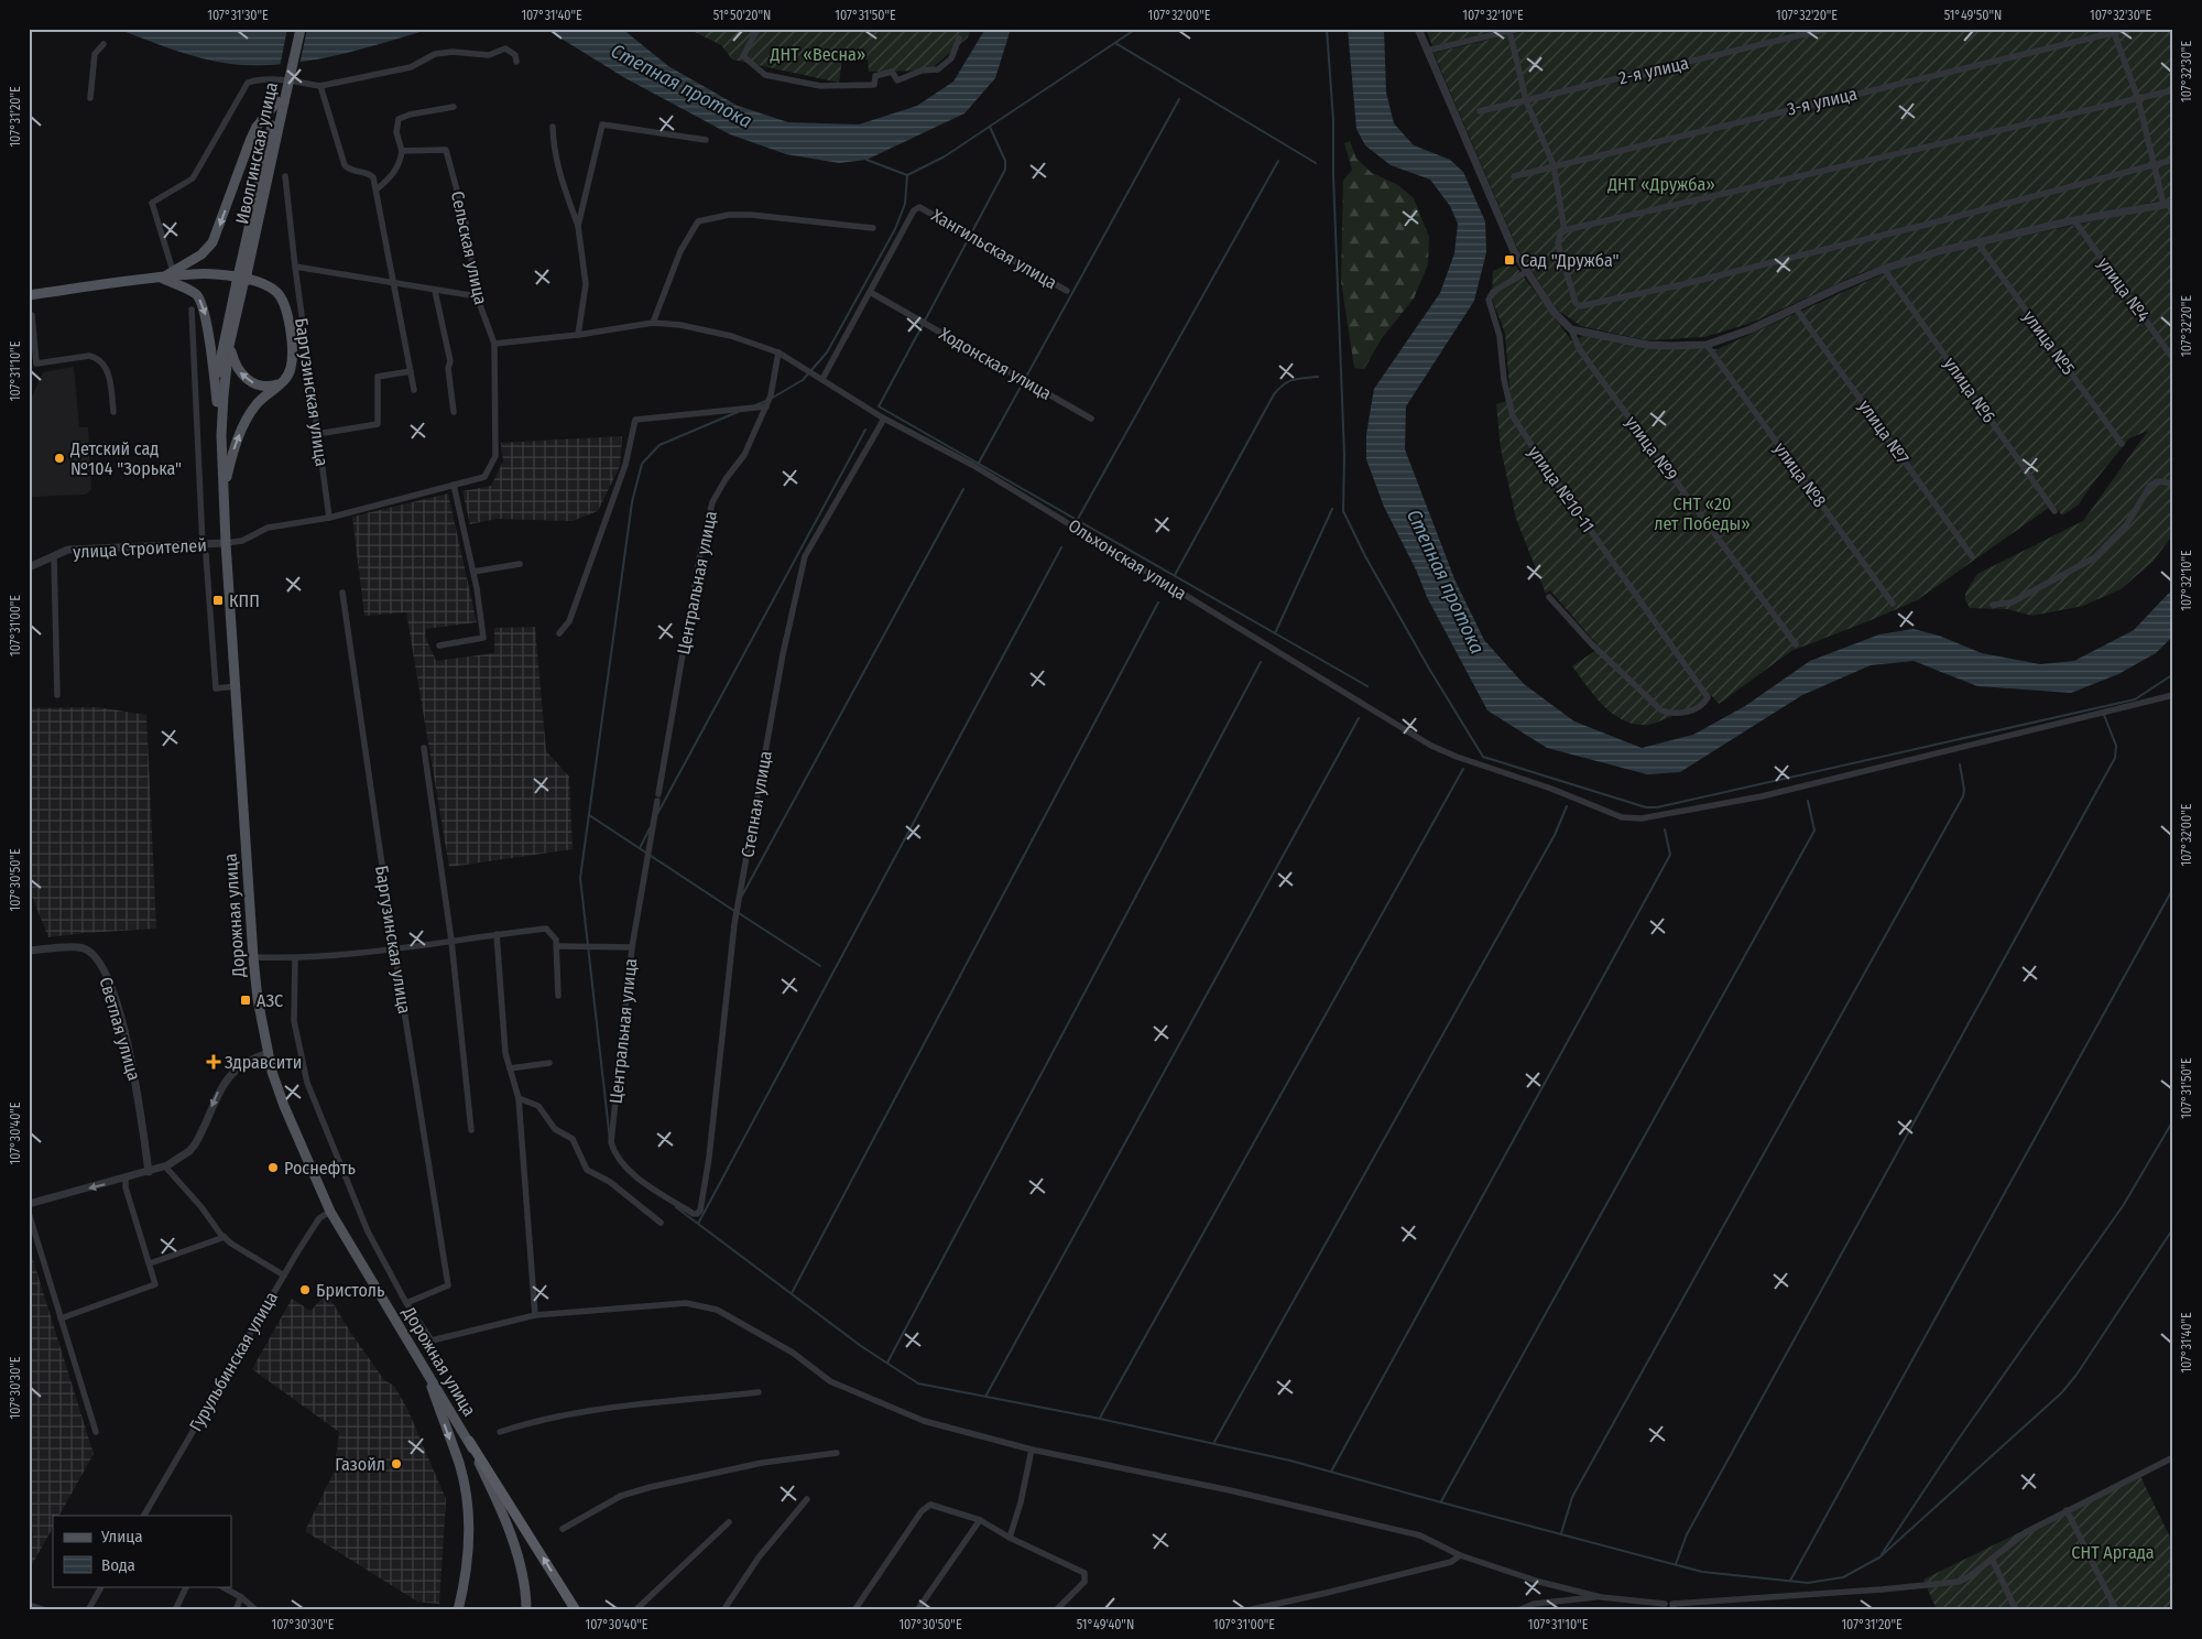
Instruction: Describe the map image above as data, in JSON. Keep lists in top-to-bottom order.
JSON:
{
  "streets": {
    "main road": ["Иволгинская улица", "Дорожная улица"],
    "street": [
      "2-я улица",
      "3-я улица",
      "Сельская улица",
      "Хангильская улица",
      "улица №4",
      "улица №5",
      "Ходонская улица",
      "улица №6",
      "Баргузинская улица",
      "улица №7",
      "улица №9",
      "улица №8",
      "улица №10-11",
      "улица Строителей",
      "Ольхонская улица",
      "Центральная улица",
      "Степная улица",
      "Светлая улица",
      "Гурульбинская улица"
    ]
  },
  "crossings": [
    ["Иволгинская улица", "Дорожная улица"],
    ["Сельская улица", "Ольхонская улица"],
    ["Хангильская улица", "Ходонская улица"],
    ["улица Строителей", "Дорожная улица"],
    ["Ольхонская улица", "Центральная улица"],
    ["Ольхонская улица", "Степная улица"],
    ["Центральная улица", "Степная улица"],
    ["Дорожная улица", "Гурульбинская улица"]
  ],
  "water": ["Степная протока"],
  "parks": [
    "ДНТ «Весна»",
    "ДНТ «Дружба»",
    "СНТ «20 лет Победы»",
    "СНТ Аргада"
  ],
  "places": {
    "transit": ["Сад \"Дружба\"", "КПП", "АЗС"],
    "other": [
      "Детский сад №104 \"Зорька\"",
      "Роснефть",
      "Бристоль",
      "Газойл"
    ],
    "health": ["Здравсити"]
  },
  "legend": ["Улица", "Вода"],
  "coordinates": [
    "107°31'30\"E",
    "107°31'40\"E",
    "51°50'20\"N",
    "107°31'50\"E",
    "107°32'00\"E",
    "107°32'10\"E",
    "107°32'20\"E",
    "51°49'50\"N",
    "107°32'30\"E",
    "107°31'20\"E",
    "107°31'10\"E",
    "107°31'00\"E",
    "107°30'50\"E",
    "107°30'40\"E",
    "107°30'30\"E",
    "51°49'40\"N"
  ]
}
